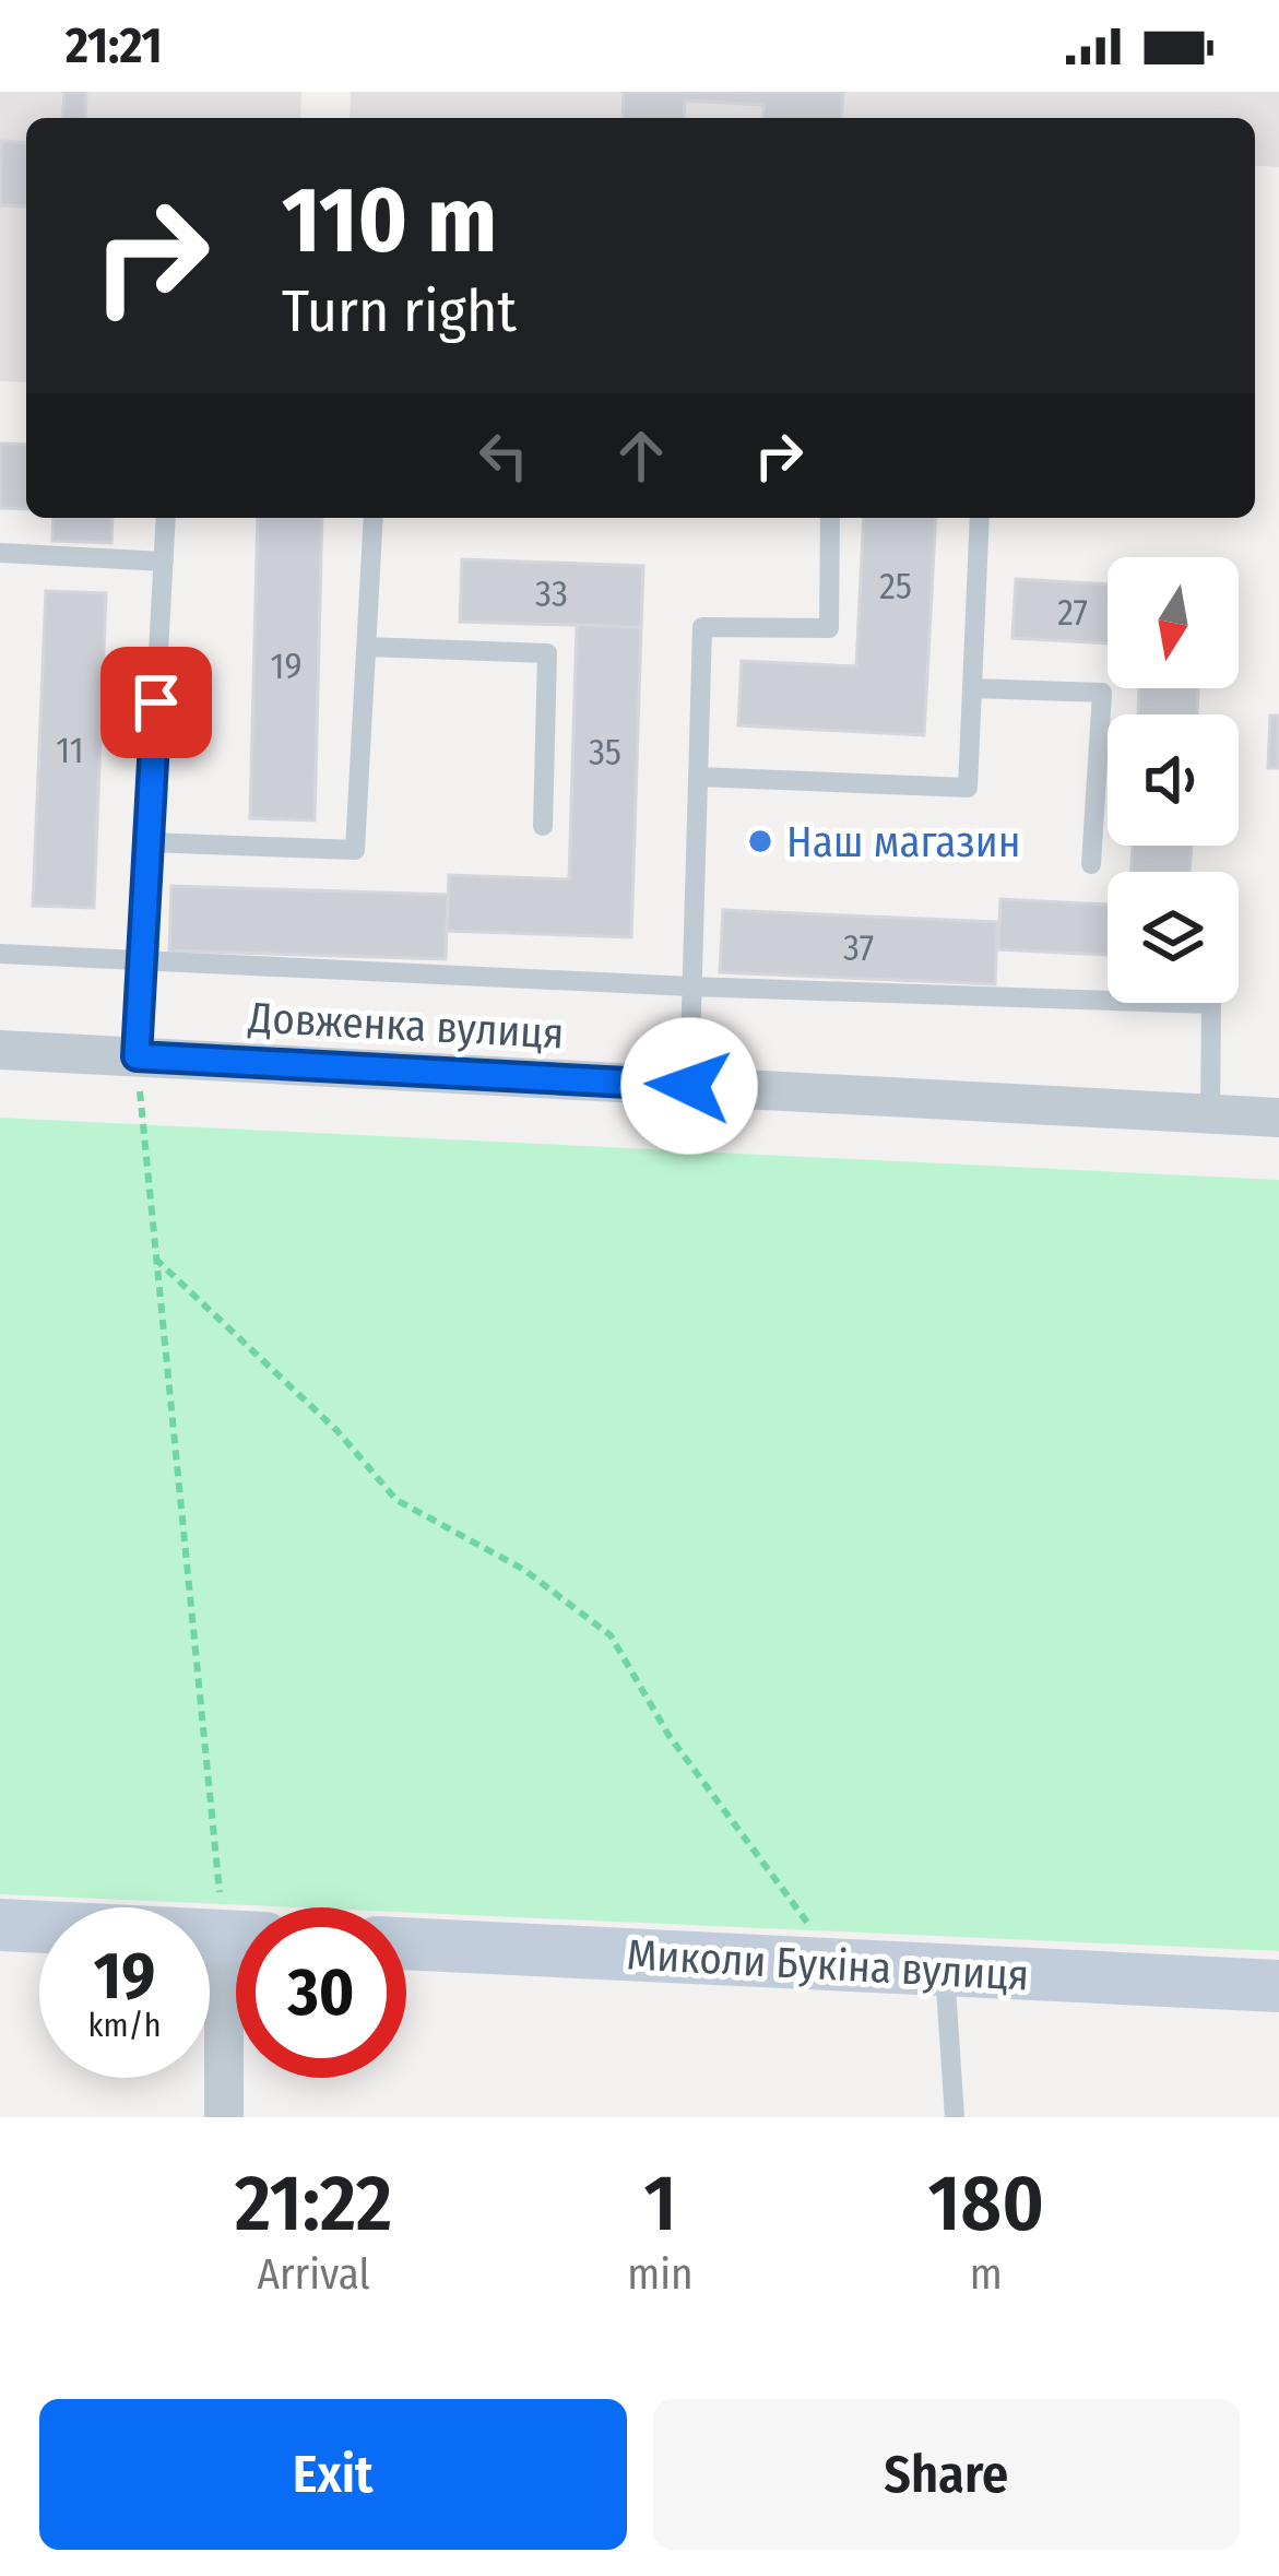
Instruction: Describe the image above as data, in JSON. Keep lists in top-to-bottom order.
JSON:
{
  "streets": {
    "street": ["Довженка вулиця", "Миколи Букіна вулиця"]
  },
  "places": ["Наш магазин"],
  "house_numbers": [
    "25",
    "33",
    "27",
    "19",
    "11",
    "35",
    "37"
  ],
  "north": "bottom",
  "page": {
    "status": "21:21",
    "turn": ["110 m", "Turn right"],
    "speed": "19 km/h",
    "limit": "30",
    "eta": [
      "21:22",
      "Arrival",
      "1",
      "min",
      "180",
      "m"
    ],
    "buttons": ["Exit", "Share"]
  }
}
